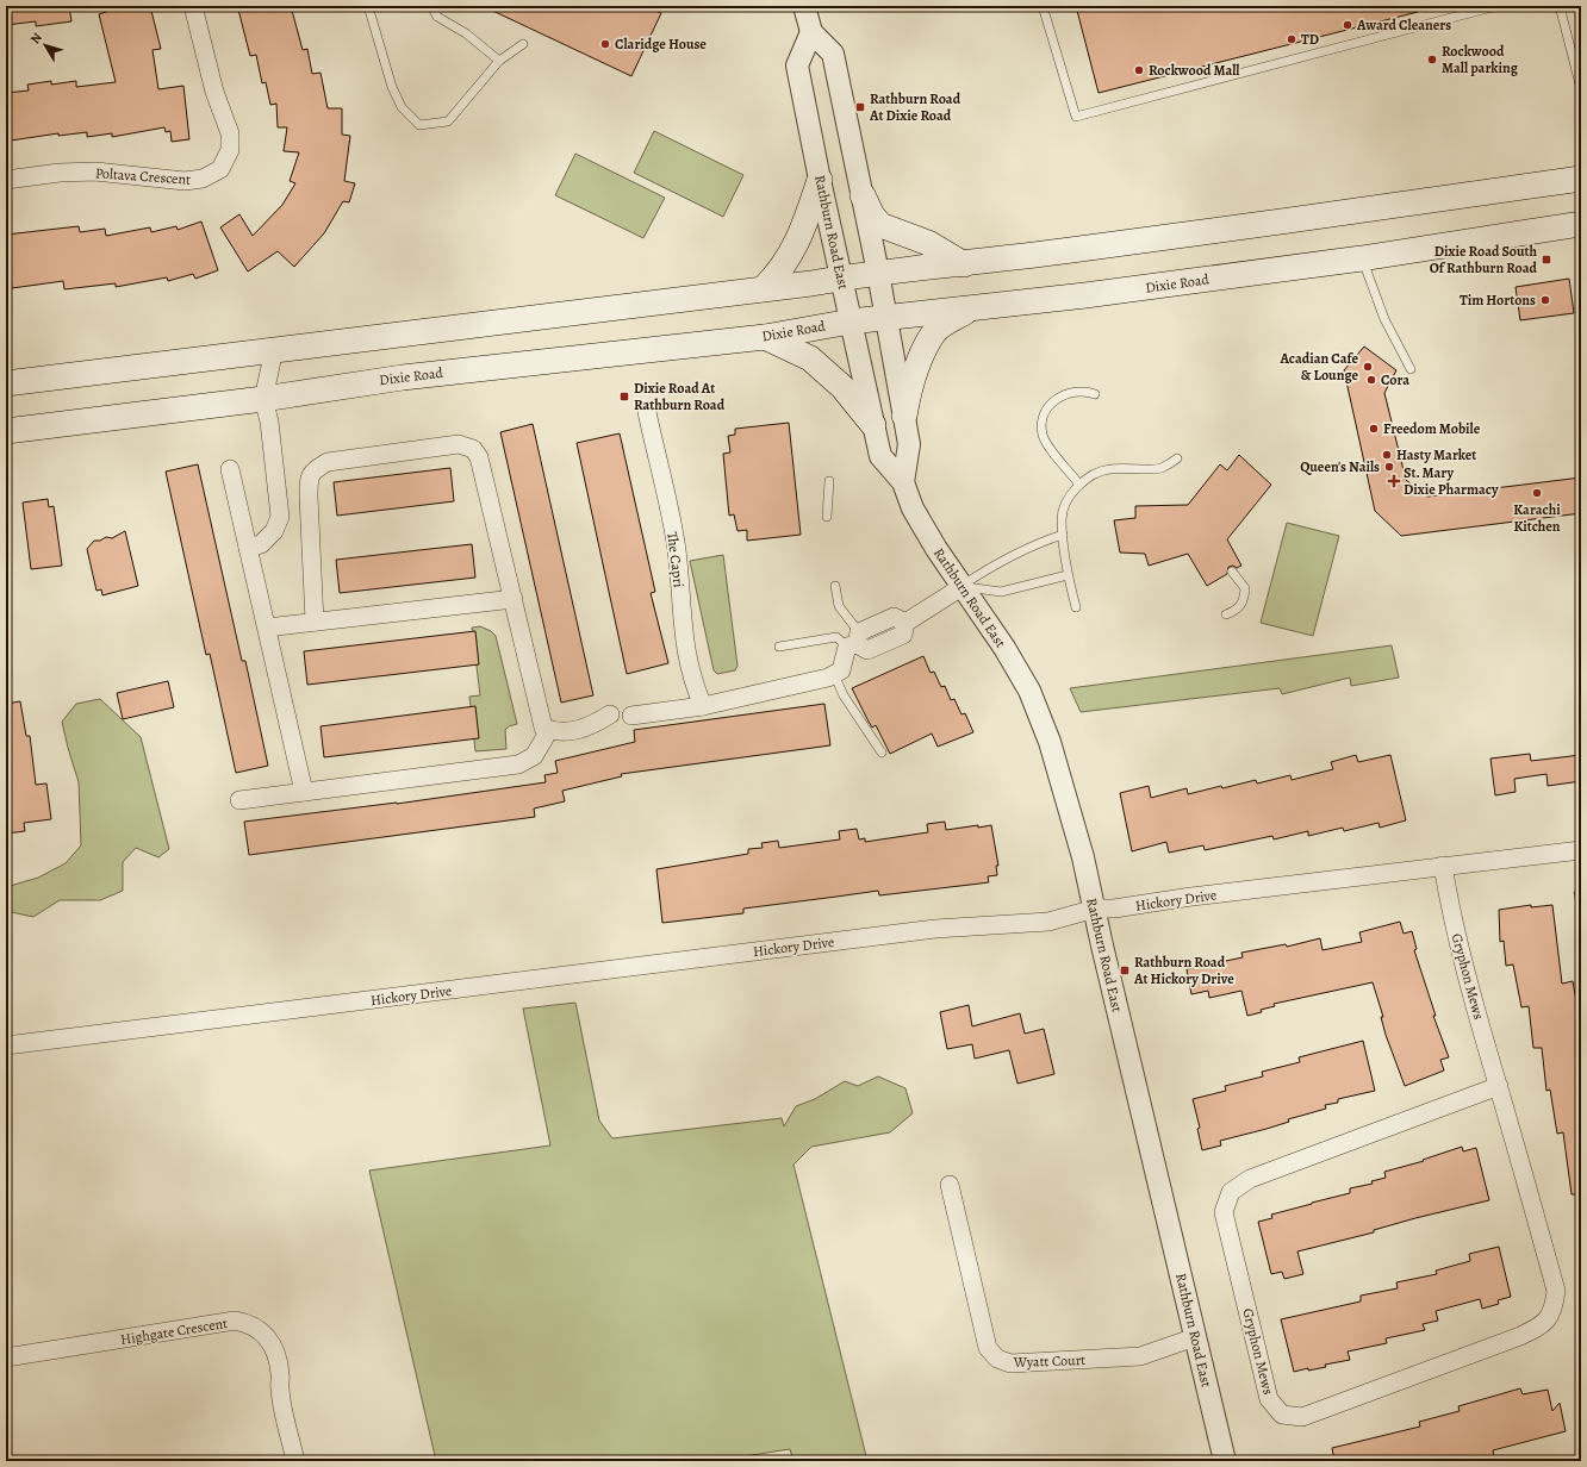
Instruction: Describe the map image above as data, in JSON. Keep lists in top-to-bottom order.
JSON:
{
  "streets": {
    "main road": ["Dixie Road"],
    "street": [
      "Poltava Crescent",
      "Rathburn Road East",
      "The Capri",
      "Hickory Drive",
      "Gryphon Mews",
      "Highgate Crescent",
      "Wyatt Court"
    ]
  },
  "crossings": [
    ["Rathburn Road East", "Dixie Road"],
    ["Rathburn Road East", "Hickory Drive"],
    ["Rathburn Road East", "Wyatt Court"],
    ["Hickory Drive", "Gryphon Mews"]
  ],
  "places": {
    "other": [
      "Award Cleaners",
      "TD",
      "Claridge House",
      "Rockwood Mall parking",
      "Rockwood Mall",
      "Tim Hortons",
      "Acadian Cafe & Lounge",
      "Cora",
      "Freedom Mobile",
      "Hasty Market",
      "Queen's Nails",
      "Karachi Kitchen"
    ],
    "transit": [
      "Rathburn Road At Dixie Road",
      "Dixie Road South Of Rathburn Road",
      "Dixie Road At Rathburn Road",
      "Rathburn Road At Hickory Drive"
    ],
    "health": ["St. Mary Dixie Pharmacy"]
  },
  "north": "top left"
}
